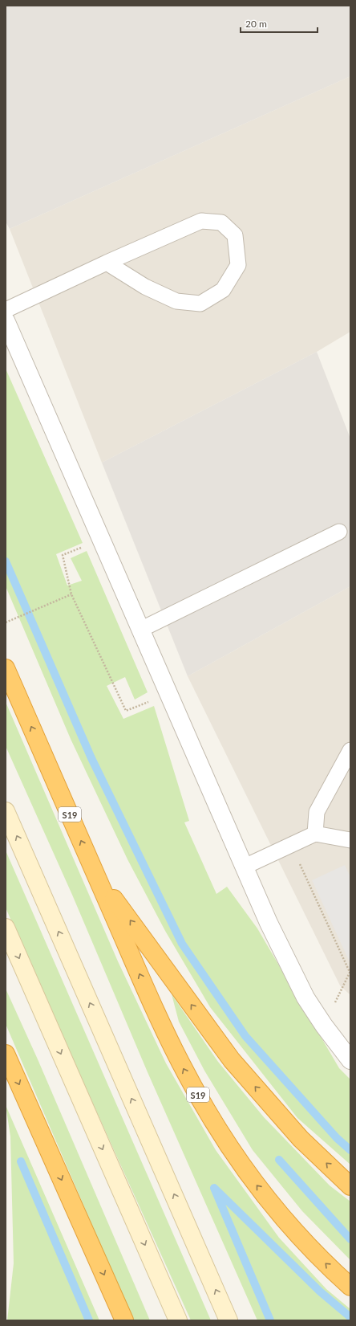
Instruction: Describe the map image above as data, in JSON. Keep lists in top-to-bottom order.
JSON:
{
  "streets": {
    "highway": ["S19"]
  },
  "scale_bar": "20 m"
}
